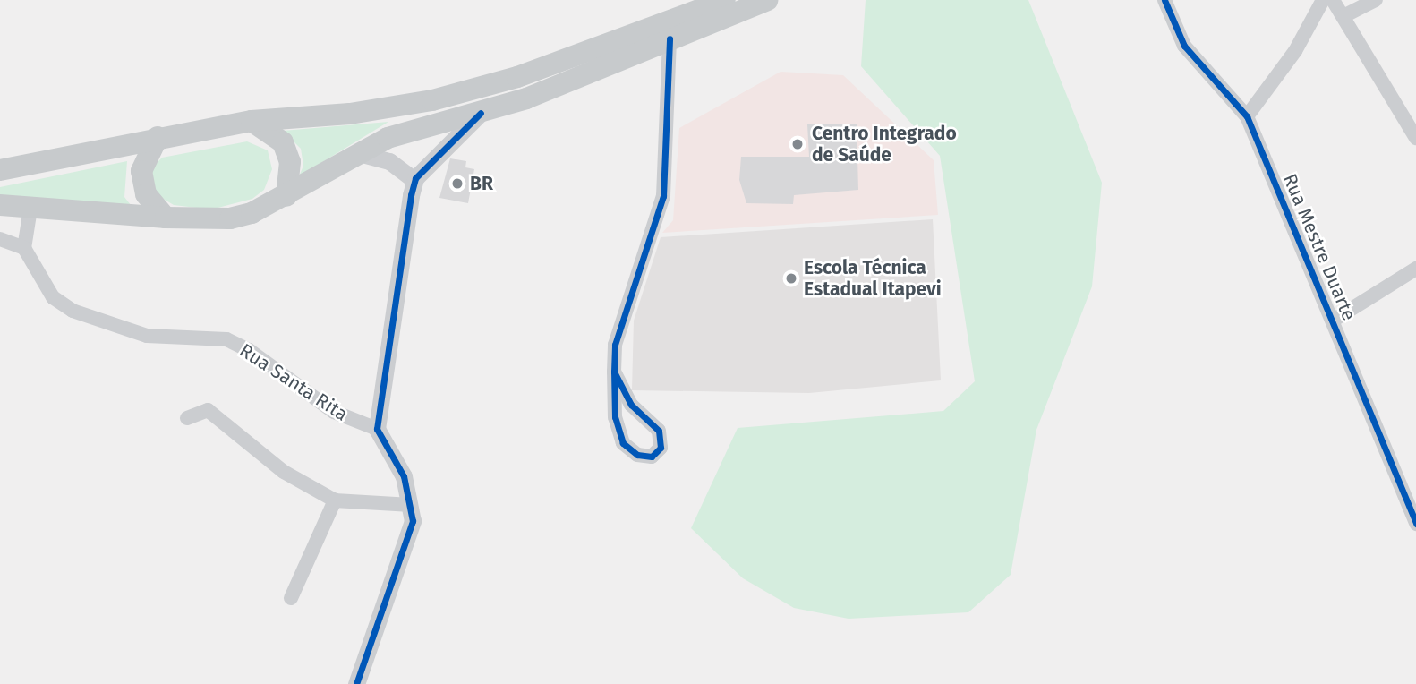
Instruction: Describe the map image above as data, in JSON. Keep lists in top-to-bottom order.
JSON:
{
  "streets": {
    "street": ["Rua Mestre Duarte", "Rua Santa Rita"]
  },
  "places": ["Centro Integrado de Saúde", "BR", "Escola Técnica Estadual Itapevi"]
}
